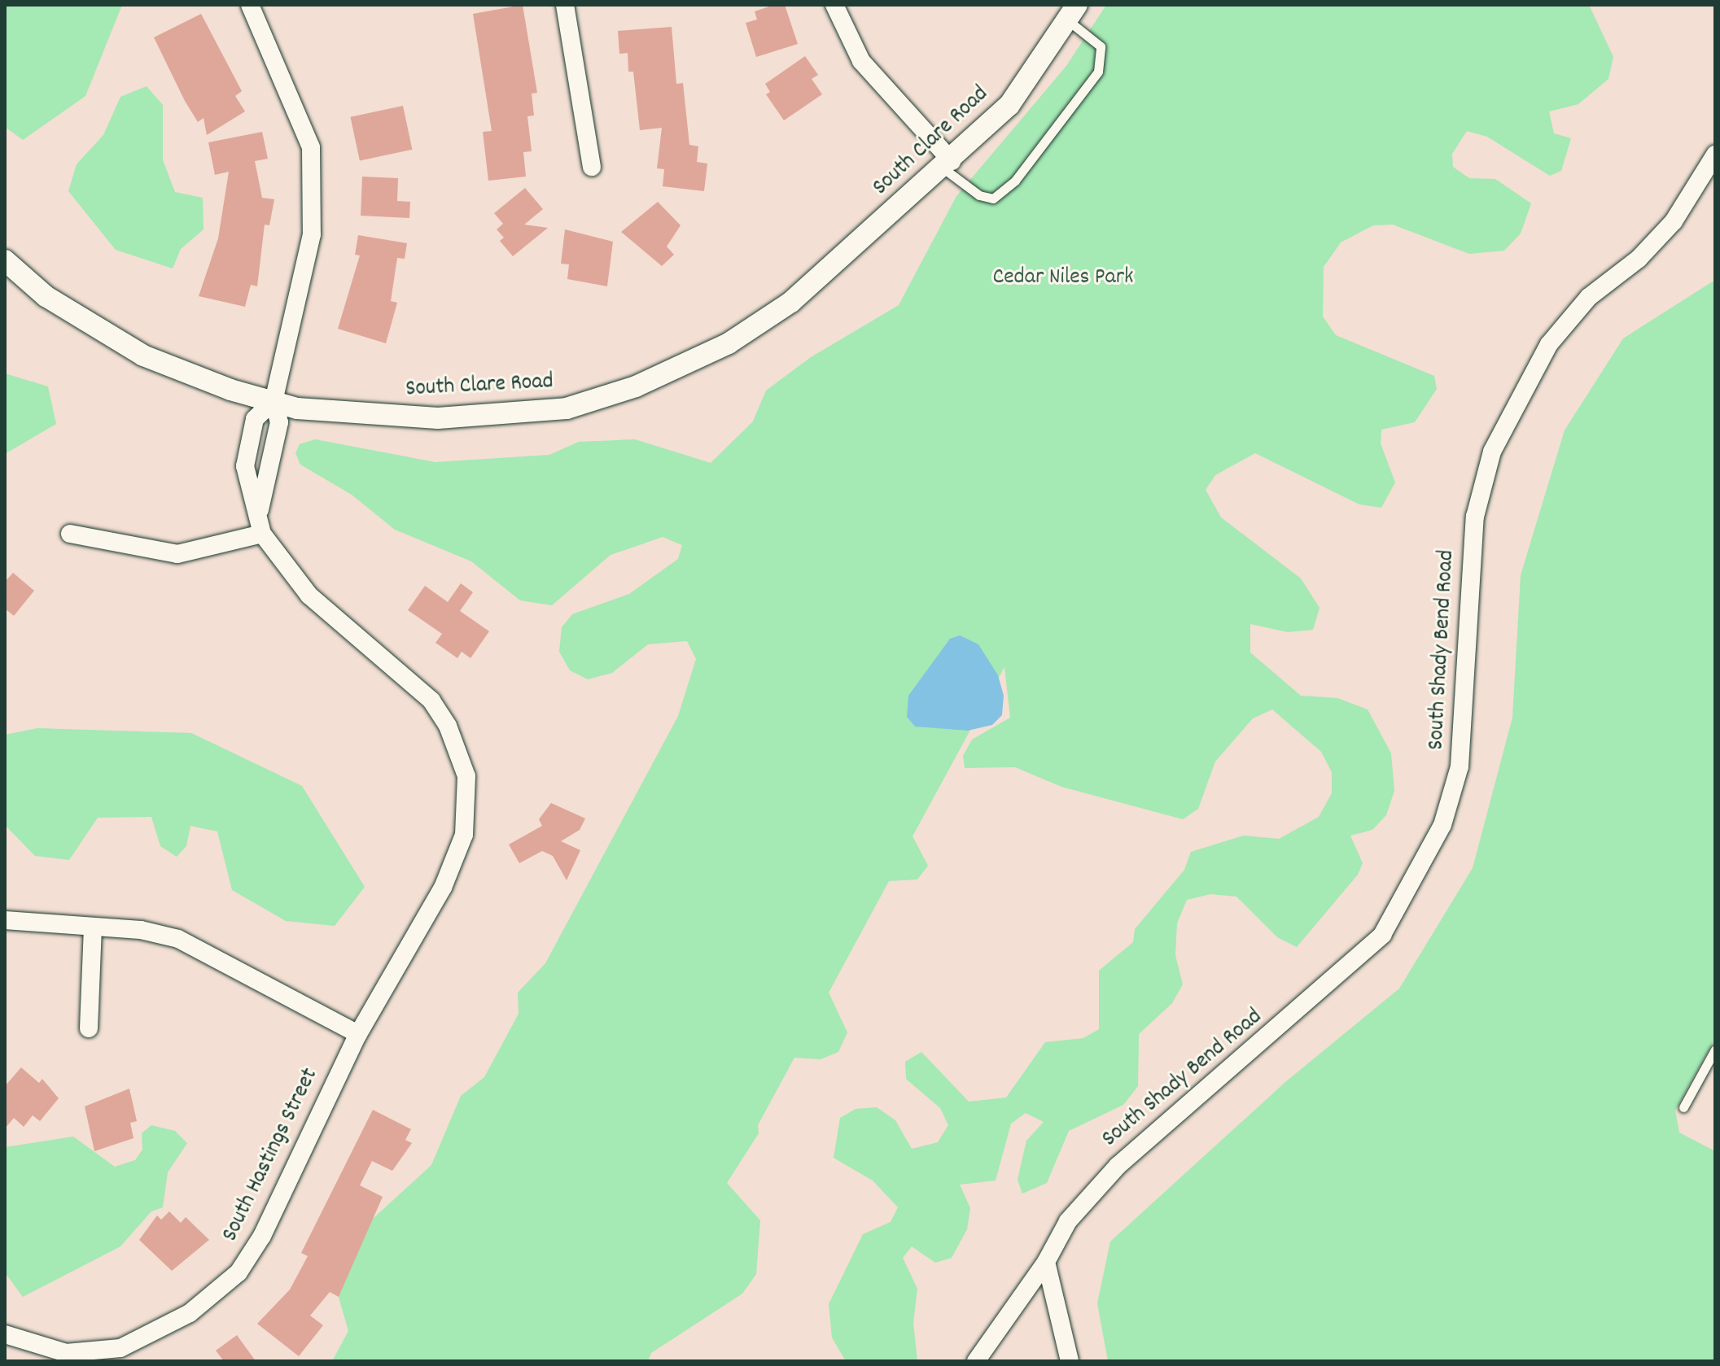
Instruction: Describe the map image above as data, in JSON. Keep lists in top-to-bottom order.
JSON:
{
  "streets": {
    "street": ["South Clare Road", "South Shady Bend Road", "South Hastings Street"]
  },
  "parks": ["Cedar Niles Park"]
}
